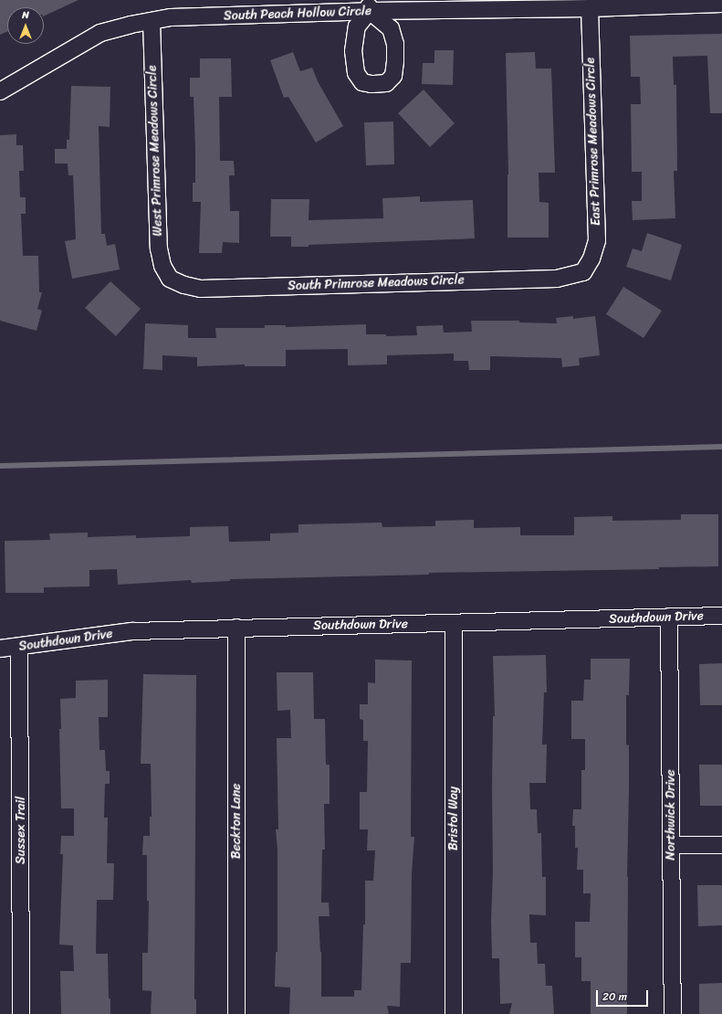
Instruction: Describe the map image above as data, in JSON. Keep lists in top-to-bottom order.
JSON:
{
  "streets": {
    "street": [
      "South Peach Hollow Circle",
      "East Primrose Meadows Circle",
      "West Primrose Meadows Circle",
      "South Primrose Meadows Circle",
      "Southdown Drive",
      "Northwick Drive",
      "Bristol Way",
      "Beckton Lane",
      "Sussex Trail"
    ]
  },
  "crossings": [
    ["South Peach Hollow Circle", "East Primrose Meadows Circle"],
    ["South Peach Hollow Circle", "West Primrose Meadows Circle"],
    ["East Primrose Meadows Circle", "South Primrose Meadows Circle"],
    ["West Primrose Meadows Circle", "South Primrose Meadows Circle"],
    ["Southdown Drive", "Northwick Drive"],
    ["Southdown Drive", "Bristol Way"],
    ["Southdown Drive", "Beckton Lane"],
    ["Southdown Drive", "Sussex Trail"]
  ],
  "scale_bar": "20 m",
  "north": "top"
}
